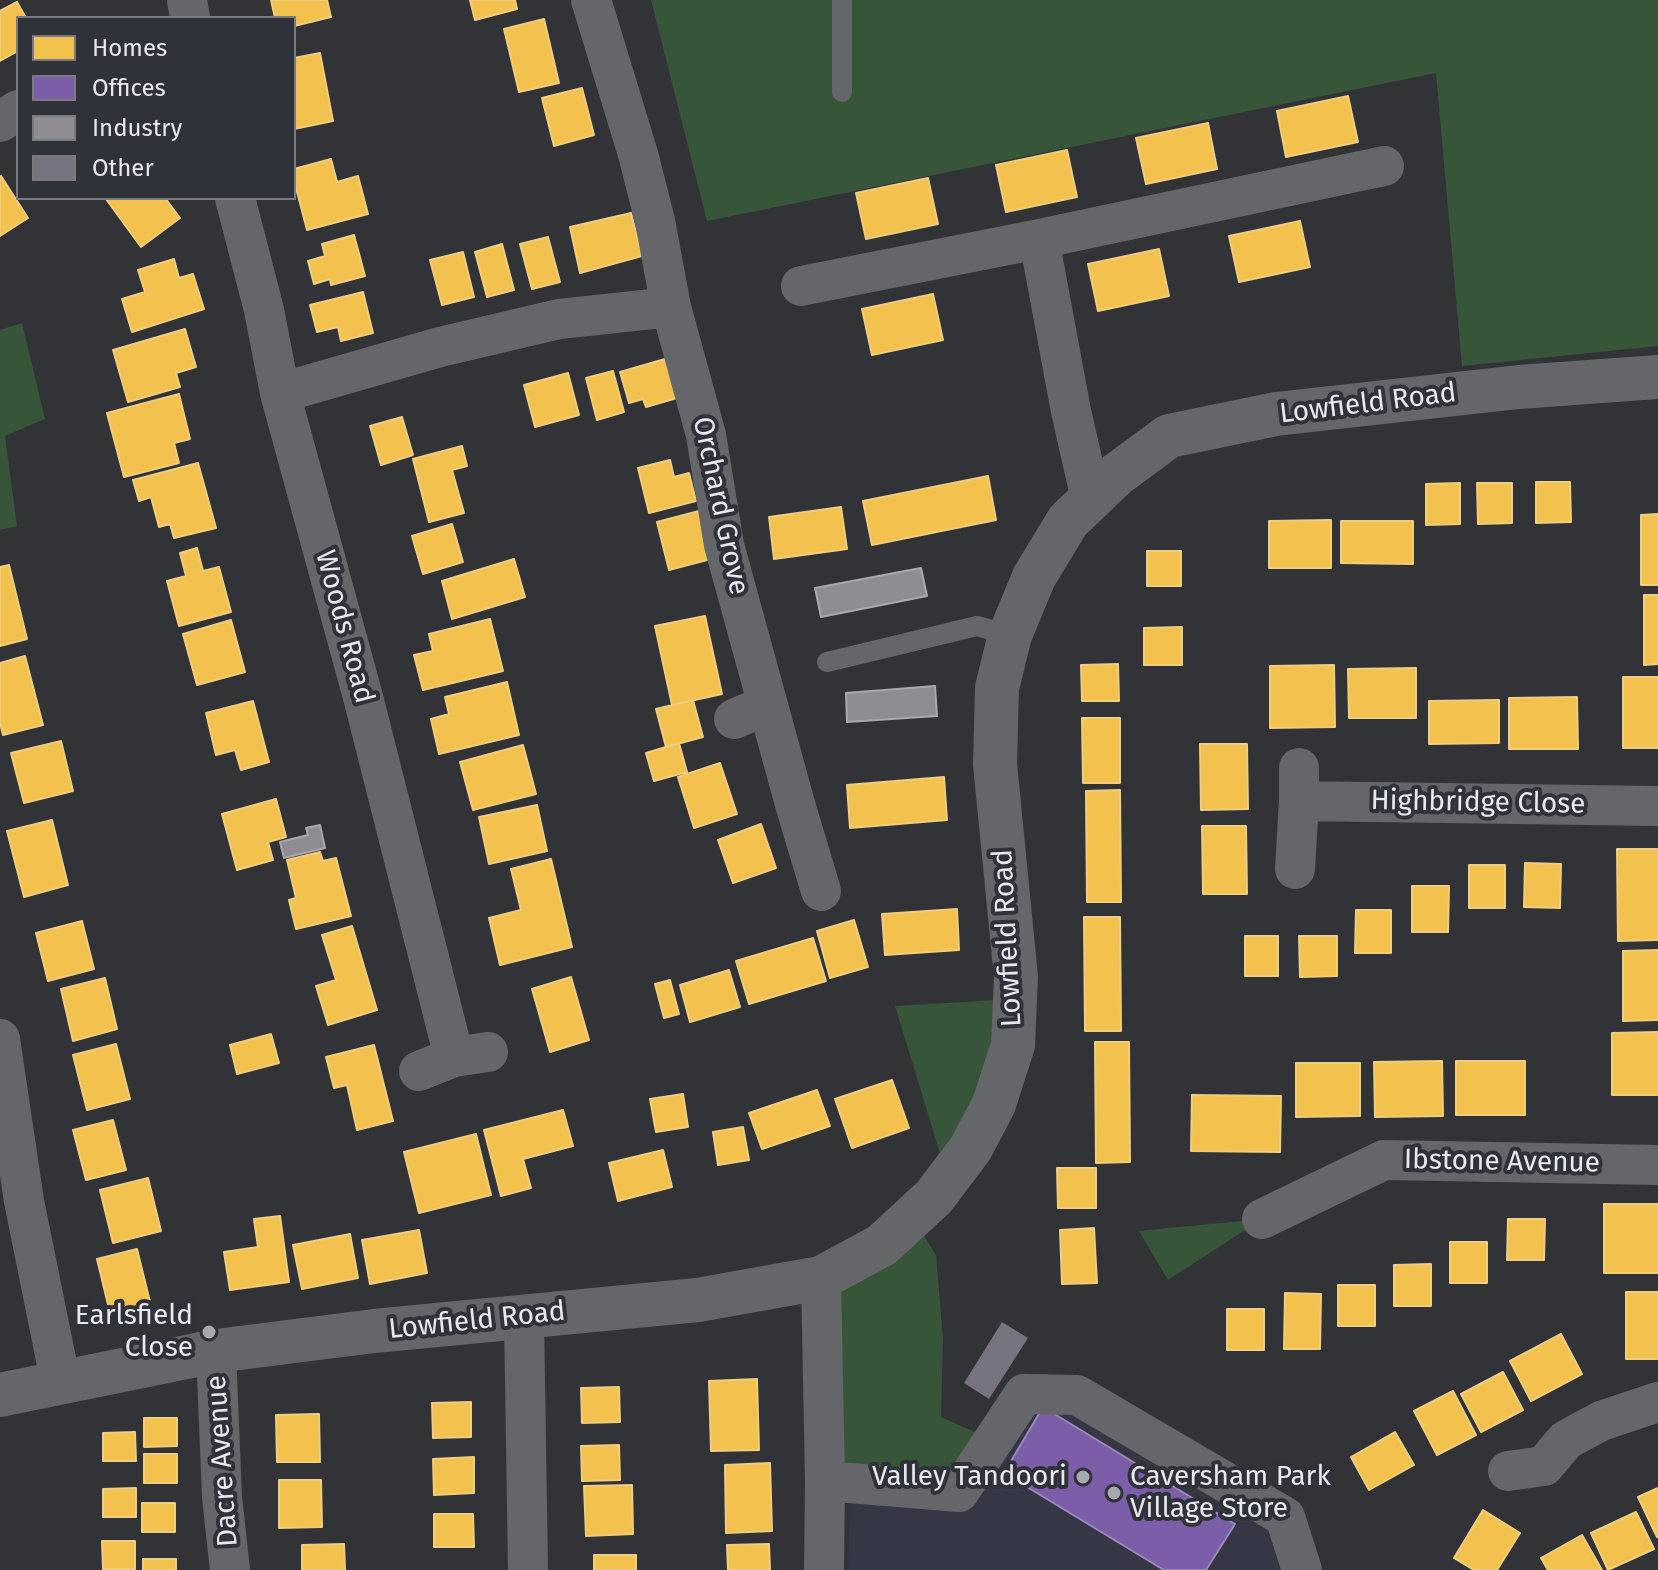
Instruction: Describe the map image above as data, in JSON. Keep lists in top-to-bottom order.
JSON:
{
  "streets": {
    "street": [
      "Lowfield Road",
      "Orchard Grove",
      "Woods Road",
      "Highbridge Close",
      "Ibstone Avenue",
      "Dacre Avenue"
    ]
  },
  "crossings": [
    ["Lowfield Road", "Dacre Avenue"]
  ],
  "places": ["Earlsfield Close", "Valley Tandoori", "Caversham Park Village Store"],
  "legend": [
    "Homes",
    "Offices",
    "Industry",
    "Other"
  ]
}
